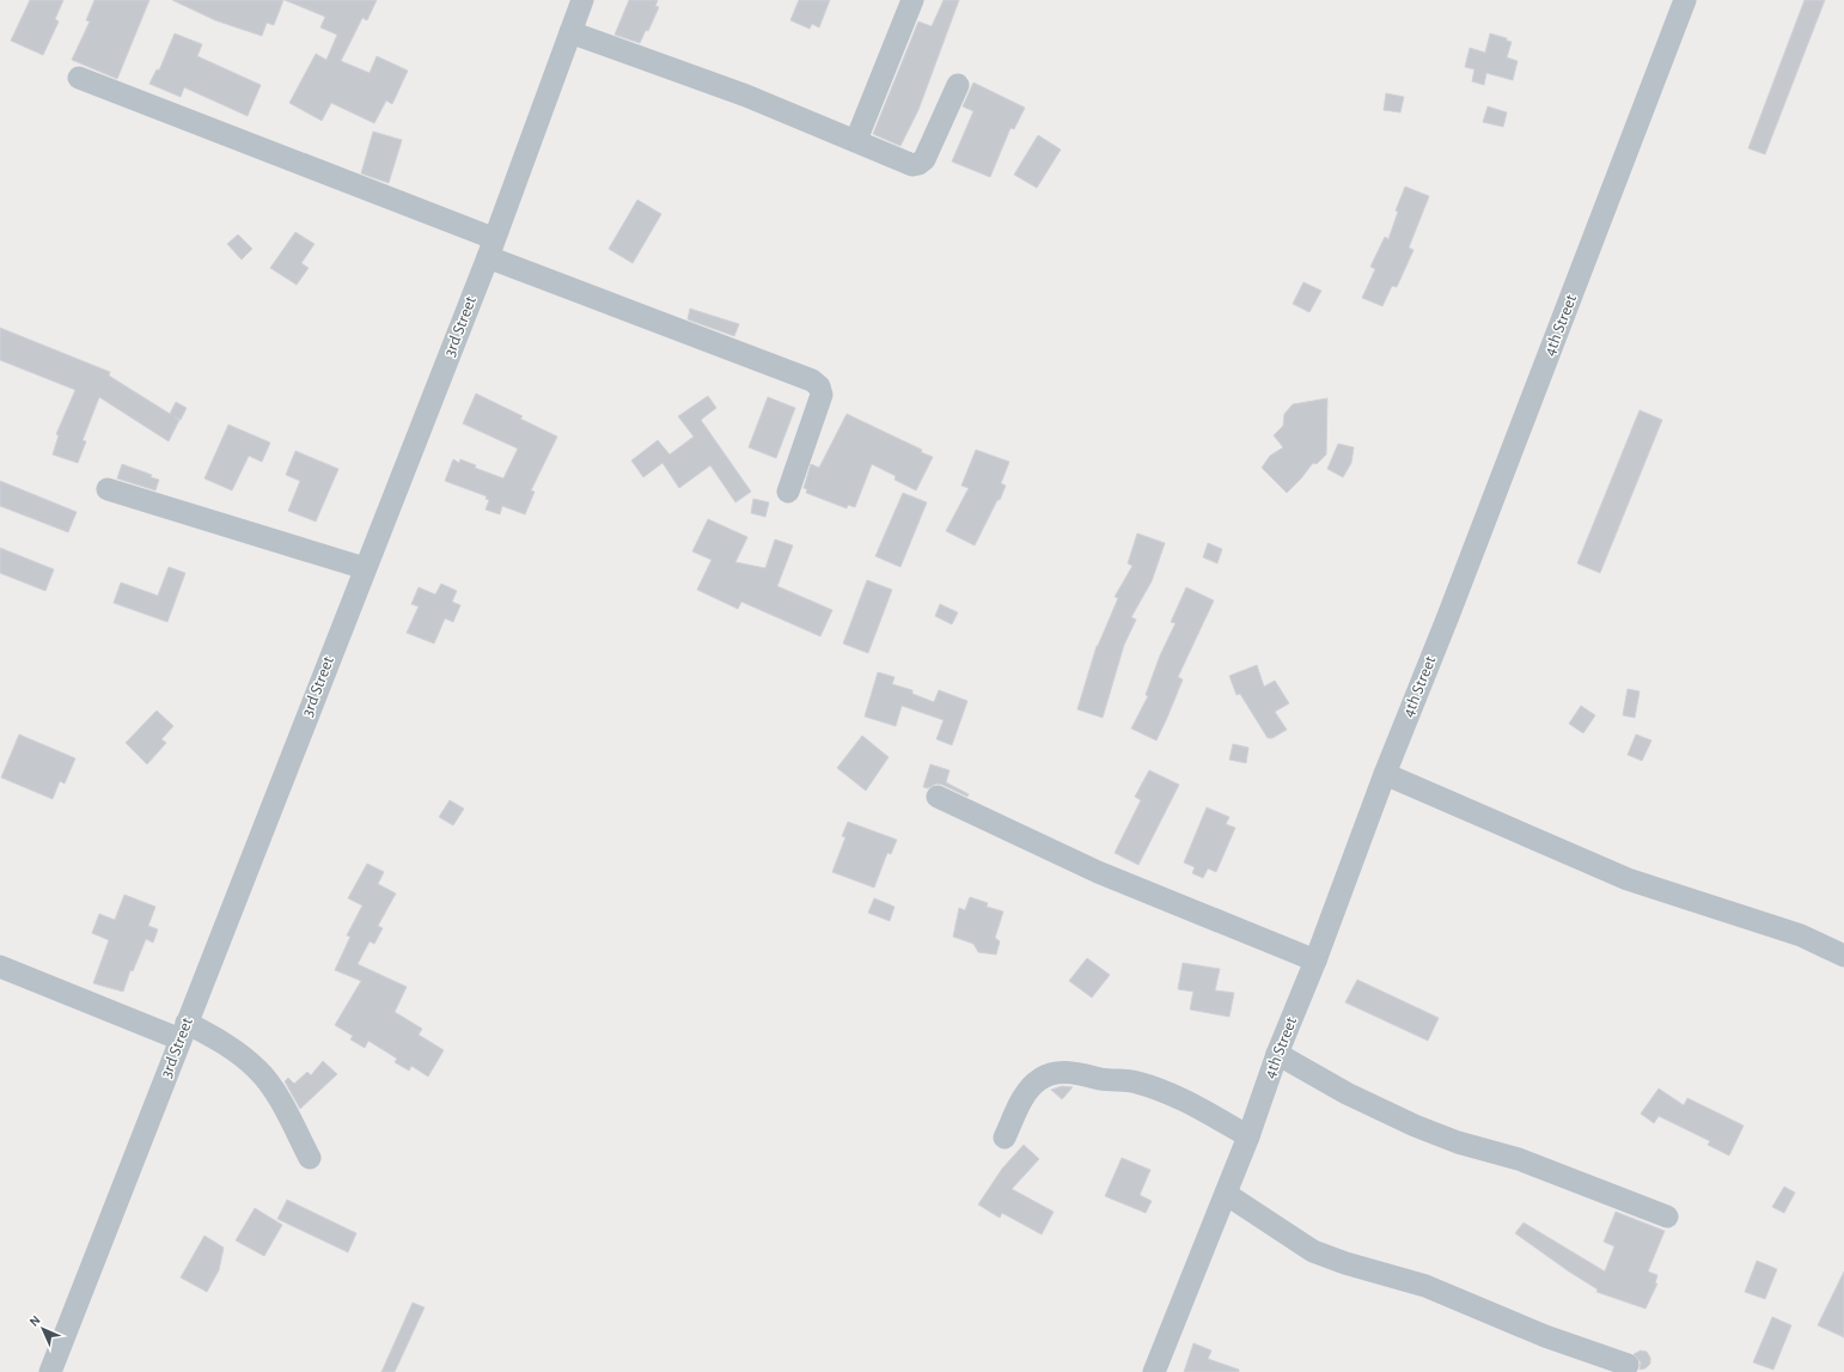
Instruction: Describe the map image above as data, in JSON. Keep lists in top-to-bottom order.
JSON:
{
  "streets": {
    "street": ["4th Street", "3rd Street"]
  },
  "north": "top left"
}
